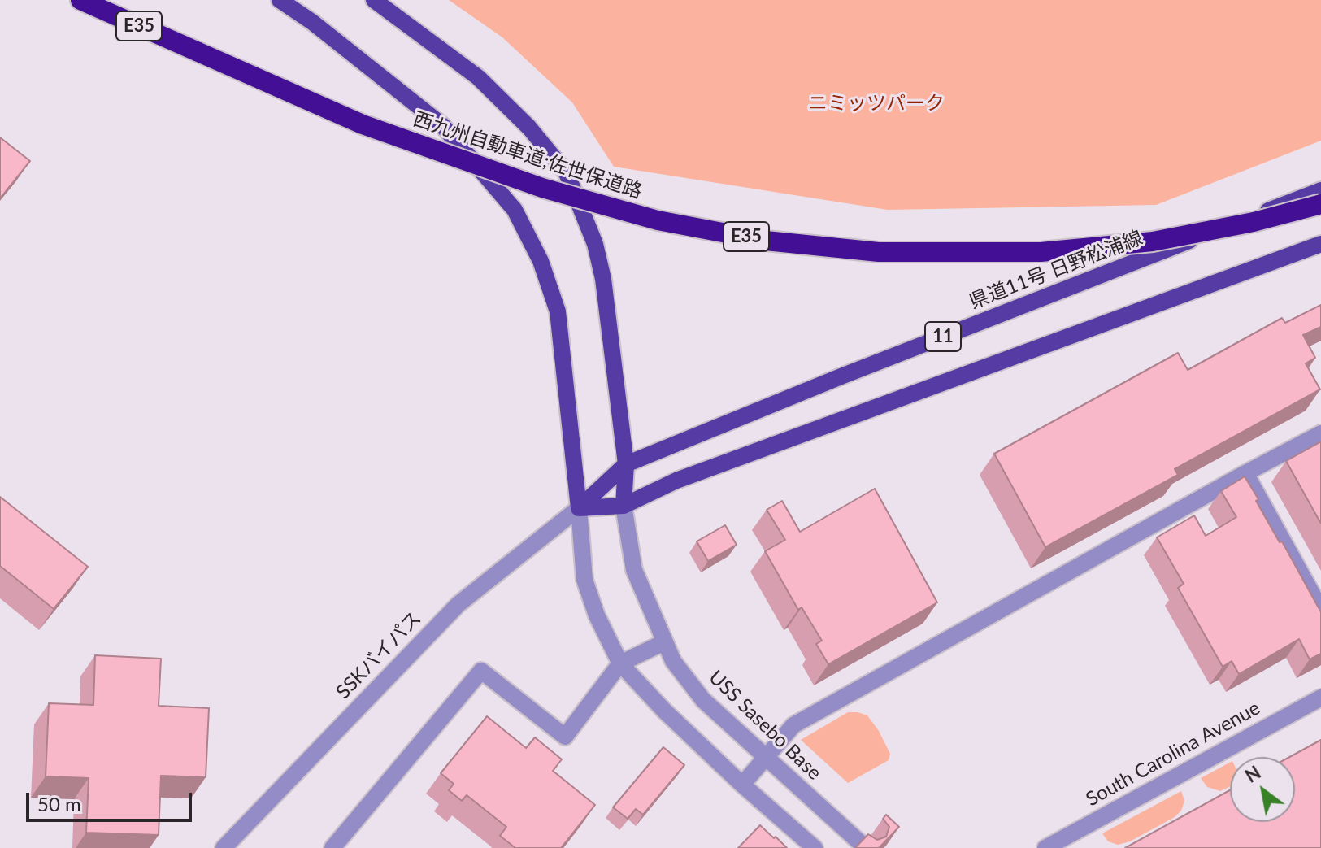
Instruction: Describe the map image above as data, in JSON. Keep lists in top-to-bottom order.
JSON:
{
  "streets": {
    "highway": ["E35", "西九州自動車道;佐世保道路"],
    "main road": ["県道11号 日野松浦線", "11"],
    "street": ["SSKバイパス", "USS Sasebo Base", "South Carolina Avenue"]
  },
  "crossings": [
    ["県道11号 日野松浦線", "11"],
    ["県道11号 日野松浦線", "SSKバイパス"],
    ["11", "SSKバイパス"],
    ["11", "USS Sasebo Base"]
  ],
  "parks": ["ニミッツパーク"],
  "scale_bar": "50 m",
  "north": "top left"
}
